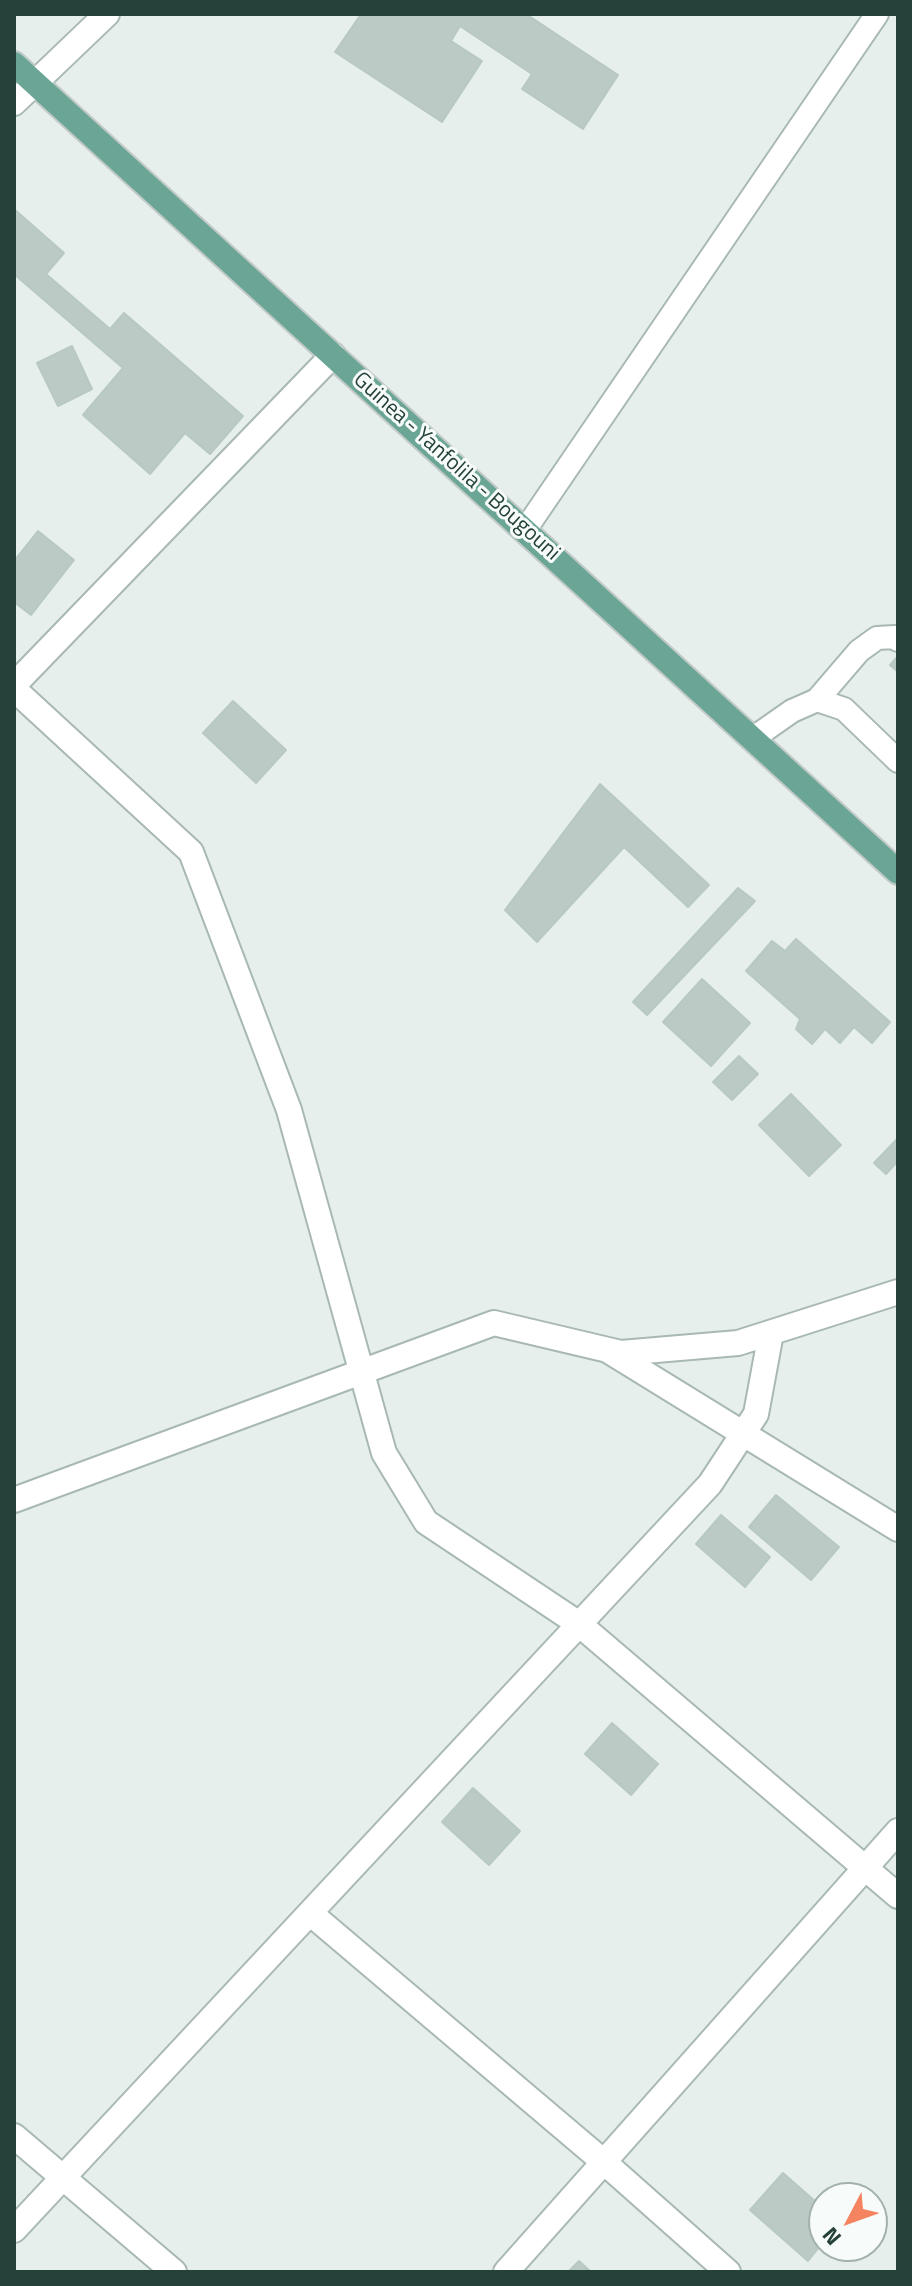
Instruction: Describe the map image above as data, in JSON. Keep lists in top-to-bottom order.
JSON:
{
  "streets": {
    "main road": ["Guinea - Yanfolila - Bougouni"]
  },
  "north": "bottom left"
}
